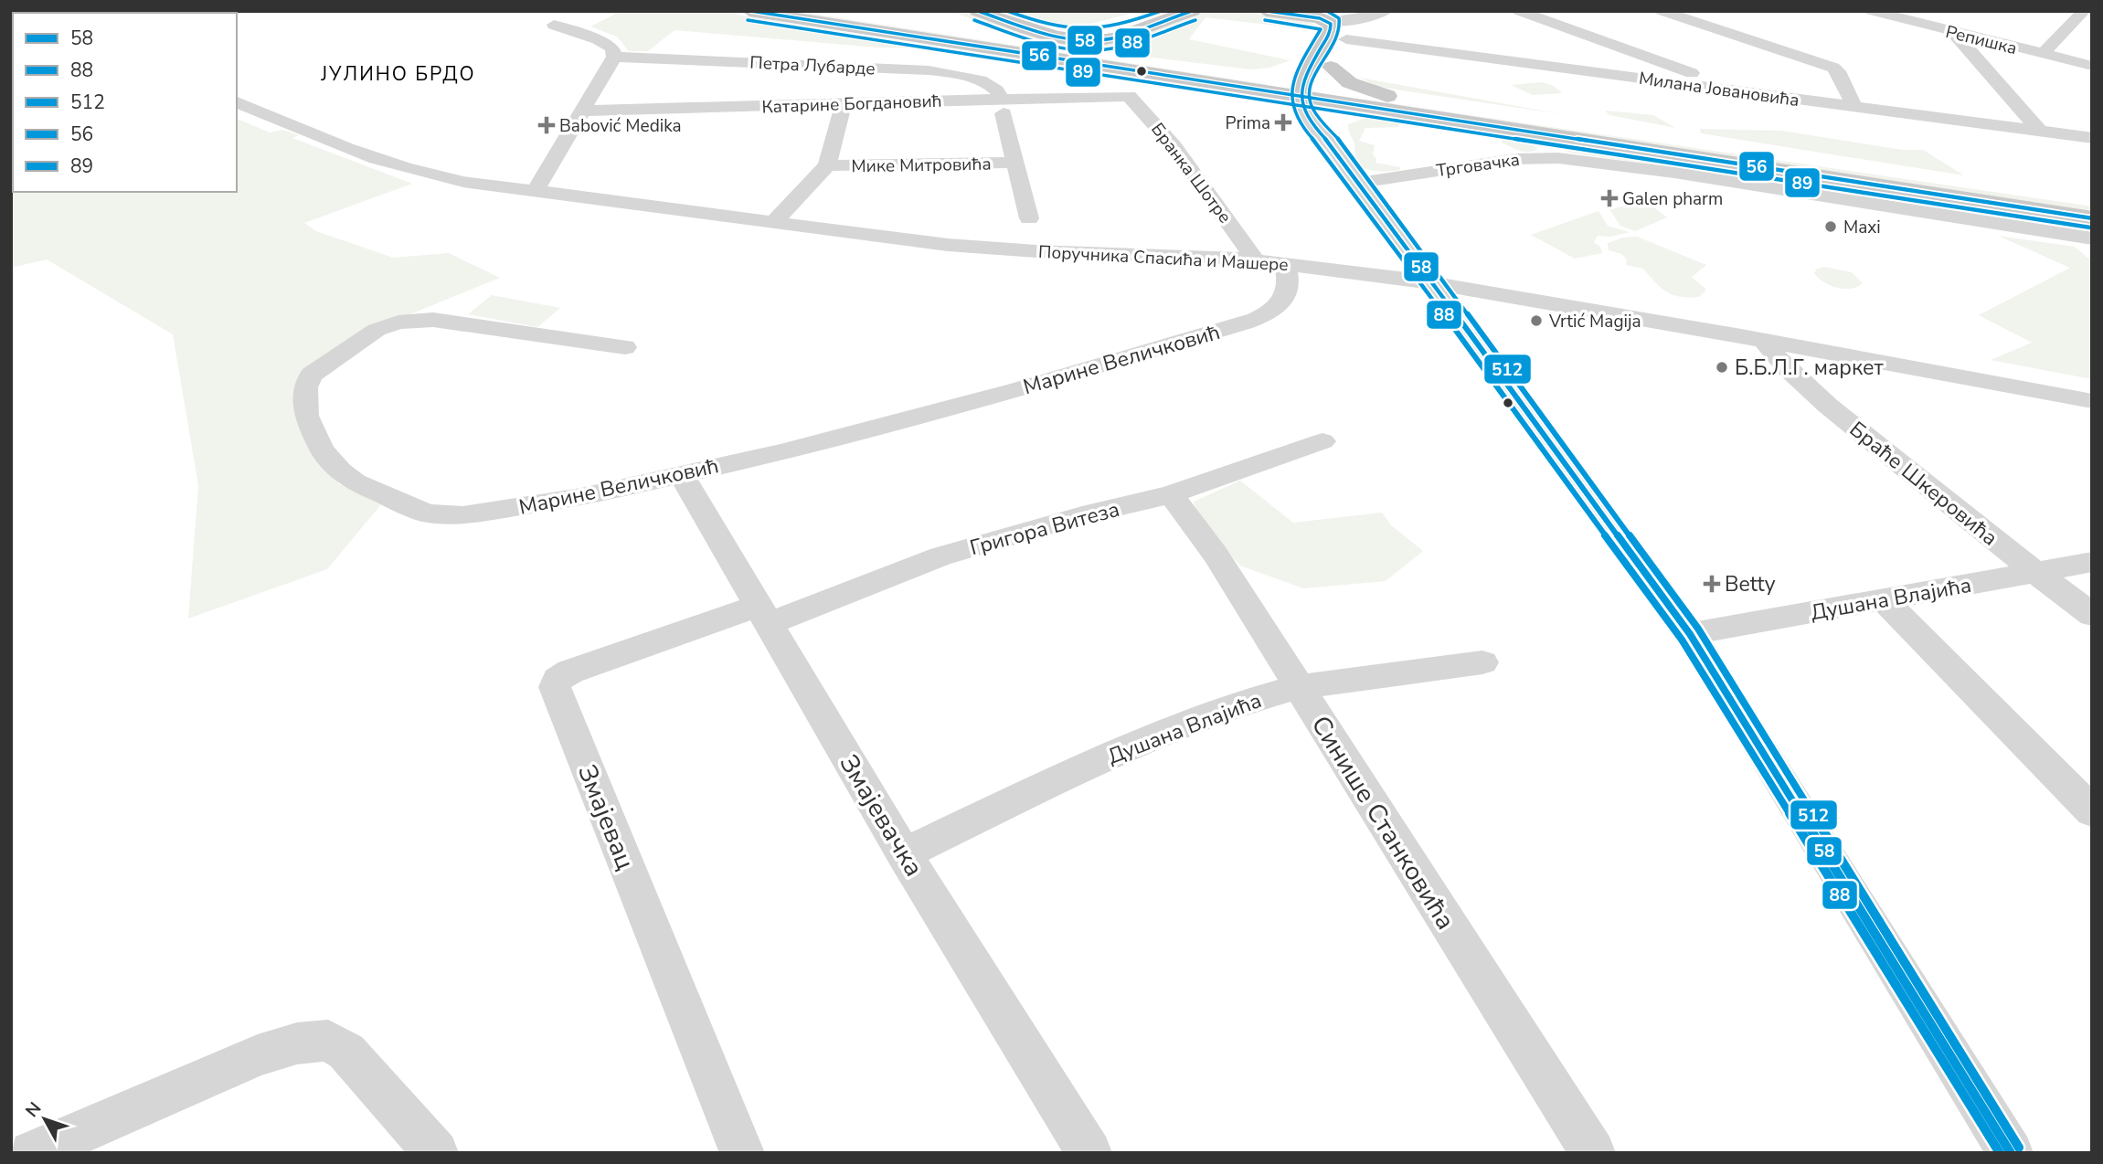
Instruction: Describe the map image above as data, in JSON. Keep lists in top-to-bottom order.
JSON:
{
  "streets": {
    "main road": ["Трговачка"],
    "street": [
      "Репишка",
      "Петра Лубарде",
      "Милана Јовановића",
      "Катарине Богдановић",
      "Мике Митровића",
      "Бранка Шотре",
      "Поручника Спасића и Машере",
      "Марине Величковић",
      "Браће Шкеровића",
      "Григора Витеза",
      "Душана Влајића",
      "Змајевачка",
      "Змајевац",
      "Синише Станковића"
    ]
  },
  "crossings": [
    ["Петра Лубарде", "Катарине Богдановић"],
    ["Катарине Богдановић", "Бранка Шотре"],
    ["Бранка Шотре", "Поручника Спасића и Машере"],
    ["Поручника Спасића и Машере", "Марине Величковић"],
    ["Поручника Спасића и Машере", "Браће Шкеровића"],
    ["Марине Величковић", "Змајевачка"],
    ["Браће Шкеровића", "Душана Влајића"],
    ["Григора Витеза", "Змајевачка"],
    ["Григора Витеза", "Змајевац"],
    ["Григора Витеза", "Синише Станковића"],
    ["Душана Влајића", "Змајевачка"],
    ["Душана Влајића", "Синише Станковића"],
    ["Змајевачка", "Змајевац"]
  ],
  "districts": ["ЈУЛИНО БРДО"],
  "places": {
    "health": [
      "Prima",
      "Babović Medika",
      "Galen pharm",
      "Betty"
    ],
    "other": ["Maxi", "Vrtić Magija", "Б.Б.Л.Г. маркет"]
  },
  "lines": [
    "transit line 58",
    "transit line 512",
    "transit line 56",
    "transit line 88",
    "transit line 89"
  ],
  "legend": [
    "58",
    "88",
    "512",
    "56",
    "89"
  ],
  "north": "top left"
}
